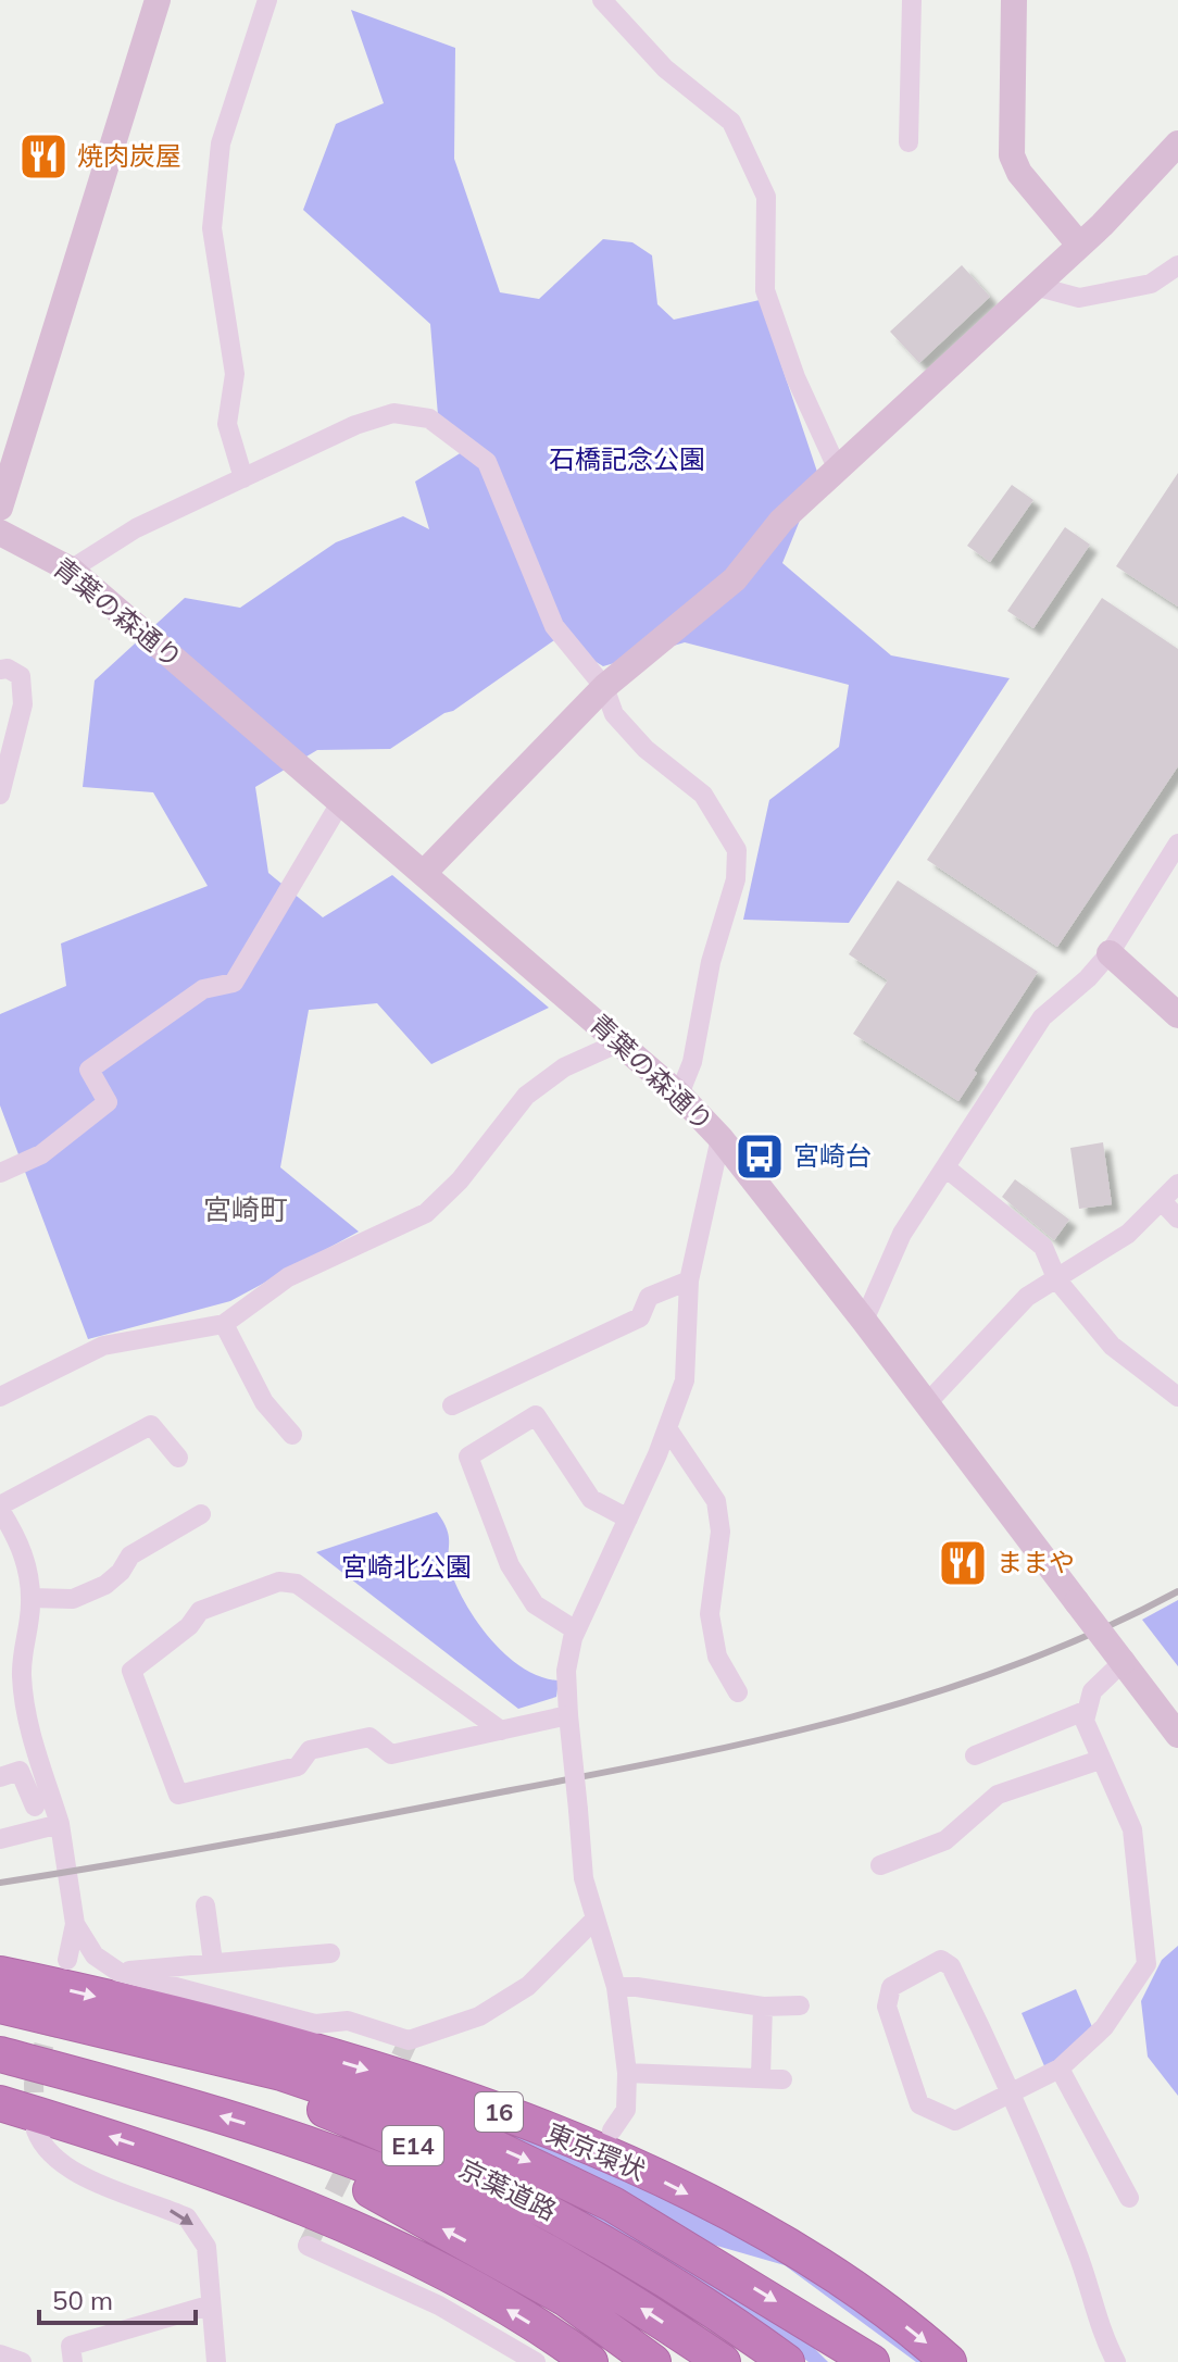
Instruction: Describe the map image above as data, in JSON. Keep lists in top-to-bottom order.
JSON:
{
  "streets": {
    "highway": [
      "16",
      "E14",
      "東京環状",
      "京葉道路"
    ],
    "street": ["青葉の森通り"]
  },
  "districts": ["宮崎町"],
  "parks": ["石橋記念公園", "宮崎北公園"],
  "places": {
    "restaurant": ["焼肉炭屋", "ままや"],
    "bus stop": ["宮崎台"]
  },
  "scale_bar": "50 m"
}
